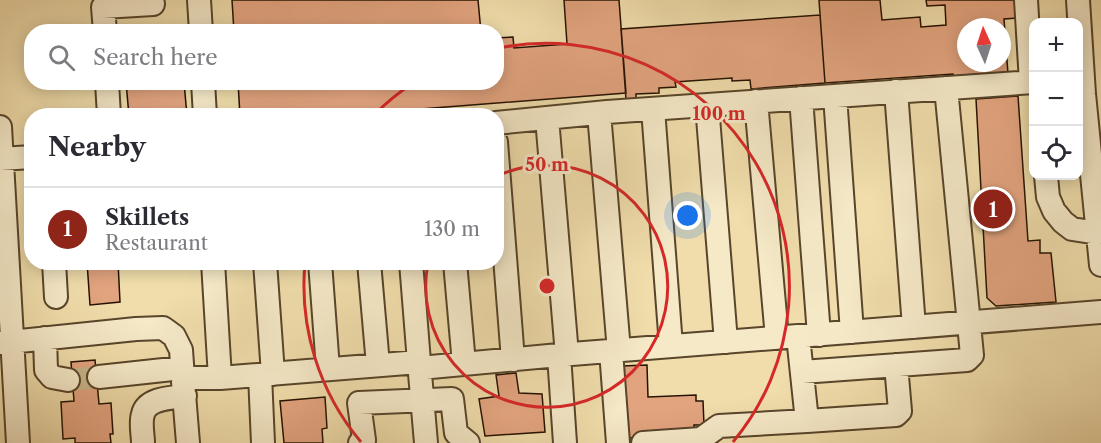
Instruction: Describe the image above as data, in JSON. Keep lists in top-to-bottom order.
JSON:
{
  "north": "top",
  "page": {
    "map_buttons": ["+", "−"],
    "search": "Search here",
    "heading": "Nearby",
    "list": [
      {
        "mark": "1",
        "name": "Skillets",
        "note": "Restaurant",
        "value": "130 m"
      }
    ],
    "pins": "1"
  },
  "rings": ["100 m", "50 m"]
}
